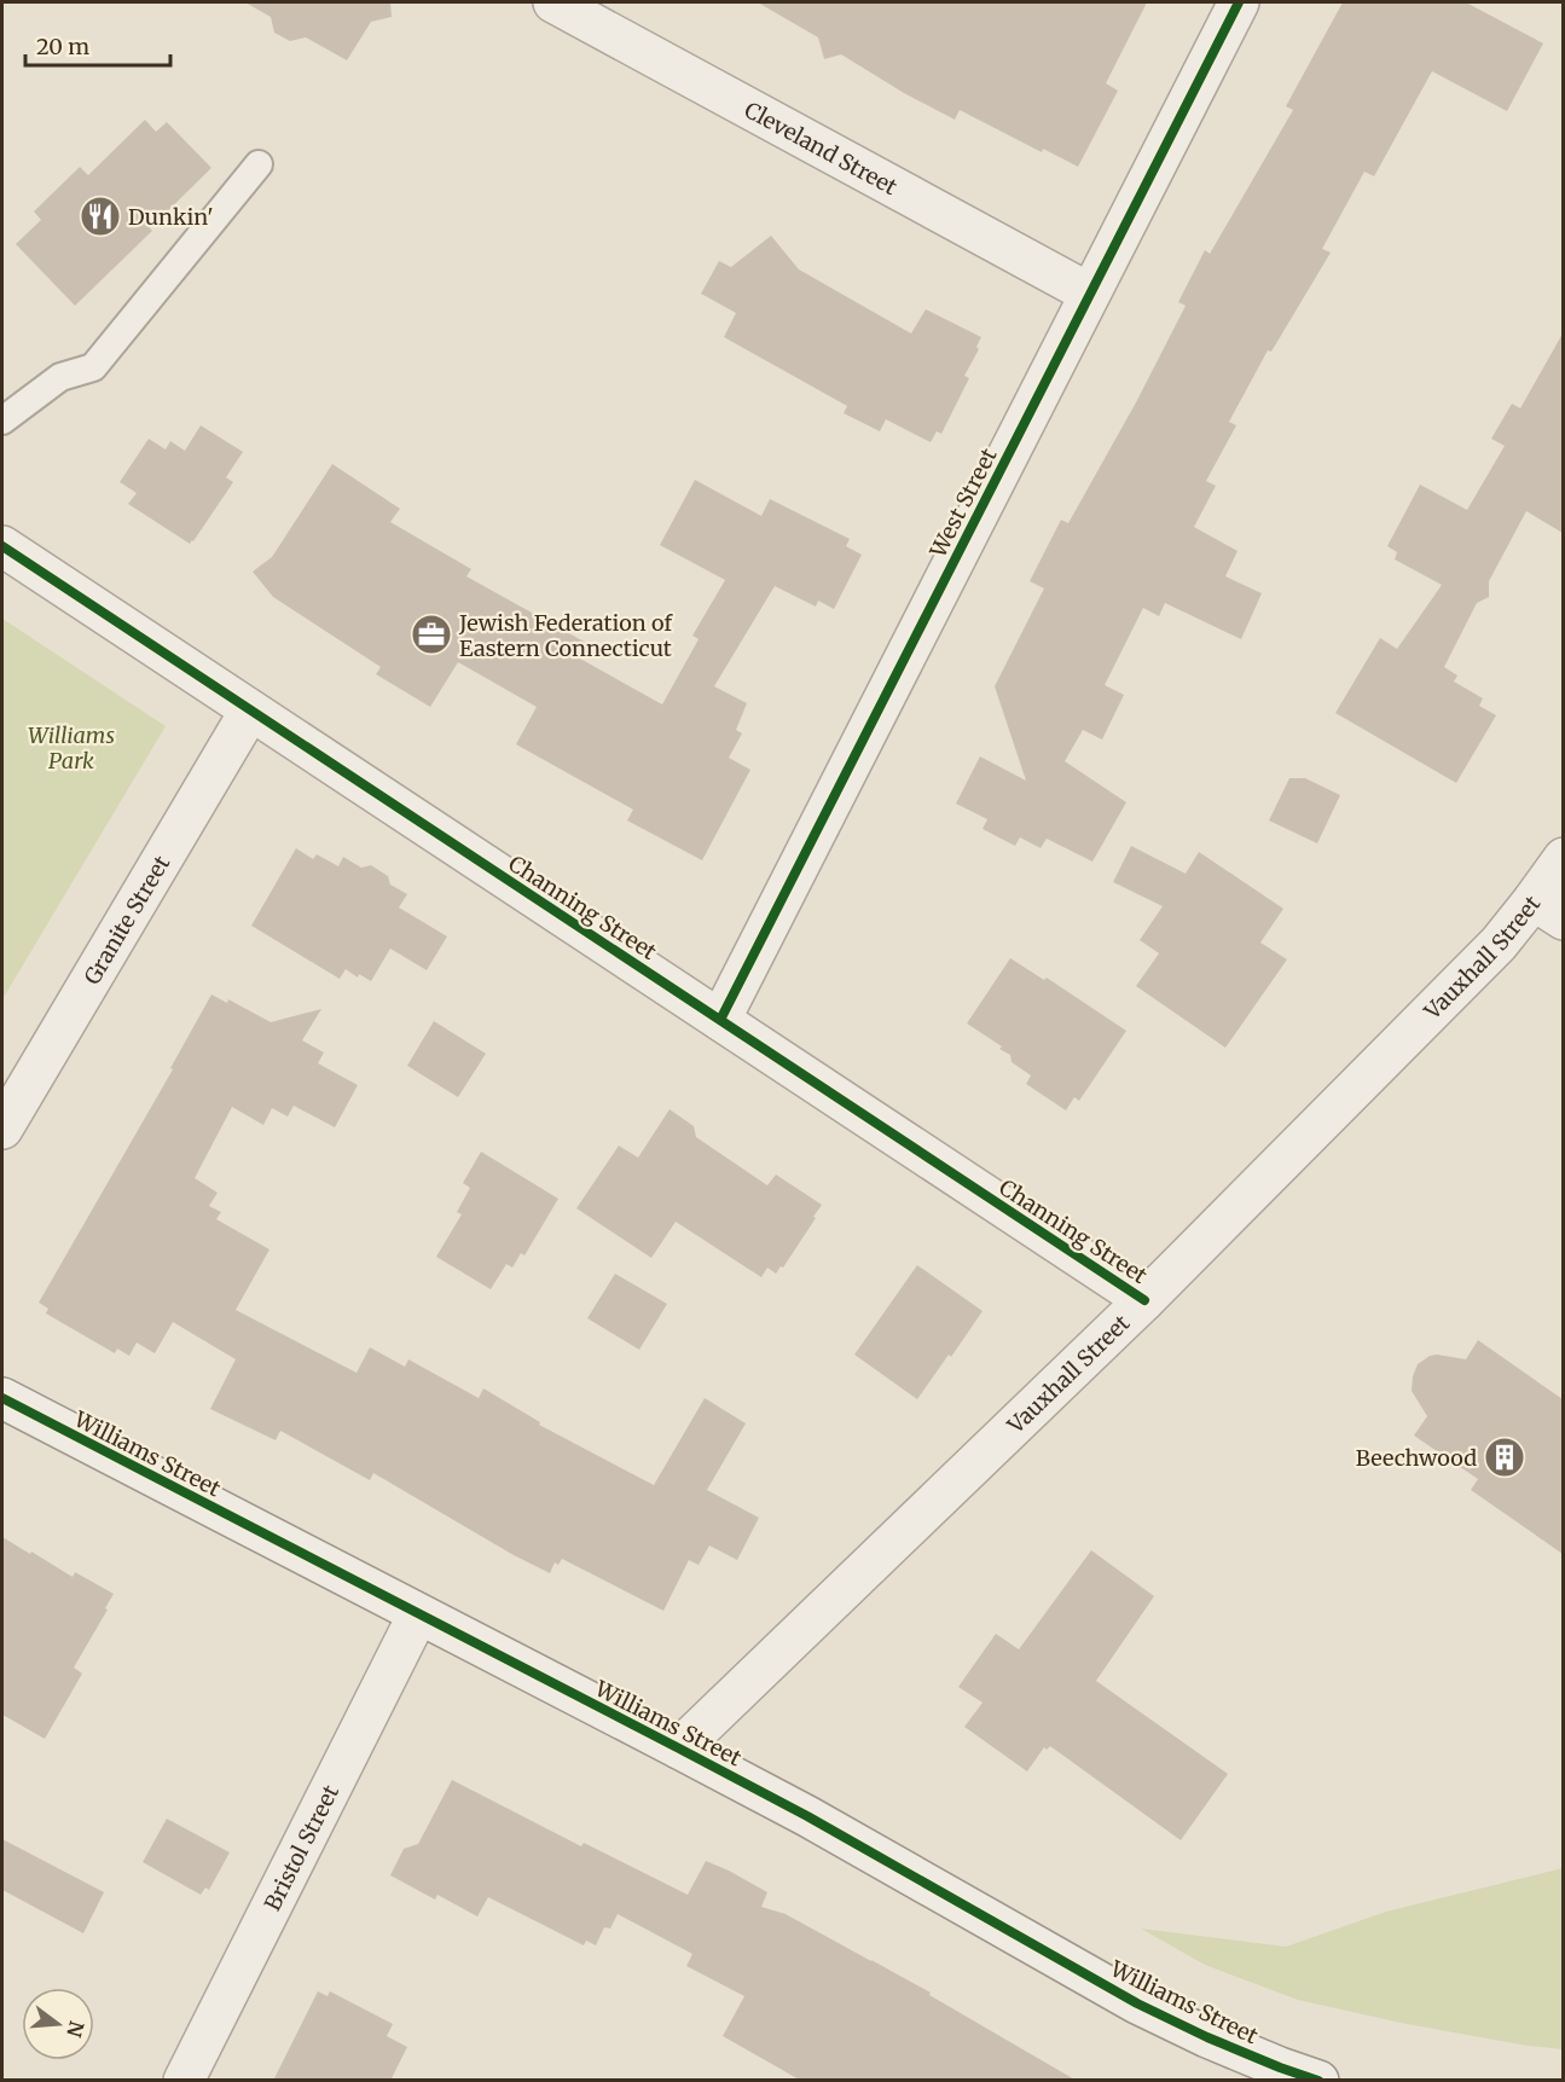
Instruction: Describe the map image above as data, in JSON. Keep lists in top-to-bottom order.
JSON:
{
  "streets": {
    "street": [
      "Cleveland Street",
      "West Street",
      "Channing Street",
      "Granite Street",
      "Vauxhall Street",
      "Williams Street",
      "Bristol Street"
    ]
  },
  "crossings": [
    ["Cleveland Street", "West Street"],
    ["West Street", "Channing Street"],
    ["Channing Street", "Granite Street"],
    ["Channing Street", "Vauxhall Street"],
    ["Vauxhall Street", "Williams Street"],
    ["Williams Street", "Bristol Street"]
  ],
  "parks": ["Williams Park"],
  "places": {
    "restaurant": ["Dunkin'"],
    "office": ["Jewish Federation of Eastern Connecticut"],
    "building": ["Beechwood"]
  },
  "scale_bar": "20 m",
  "north": "right"
}
